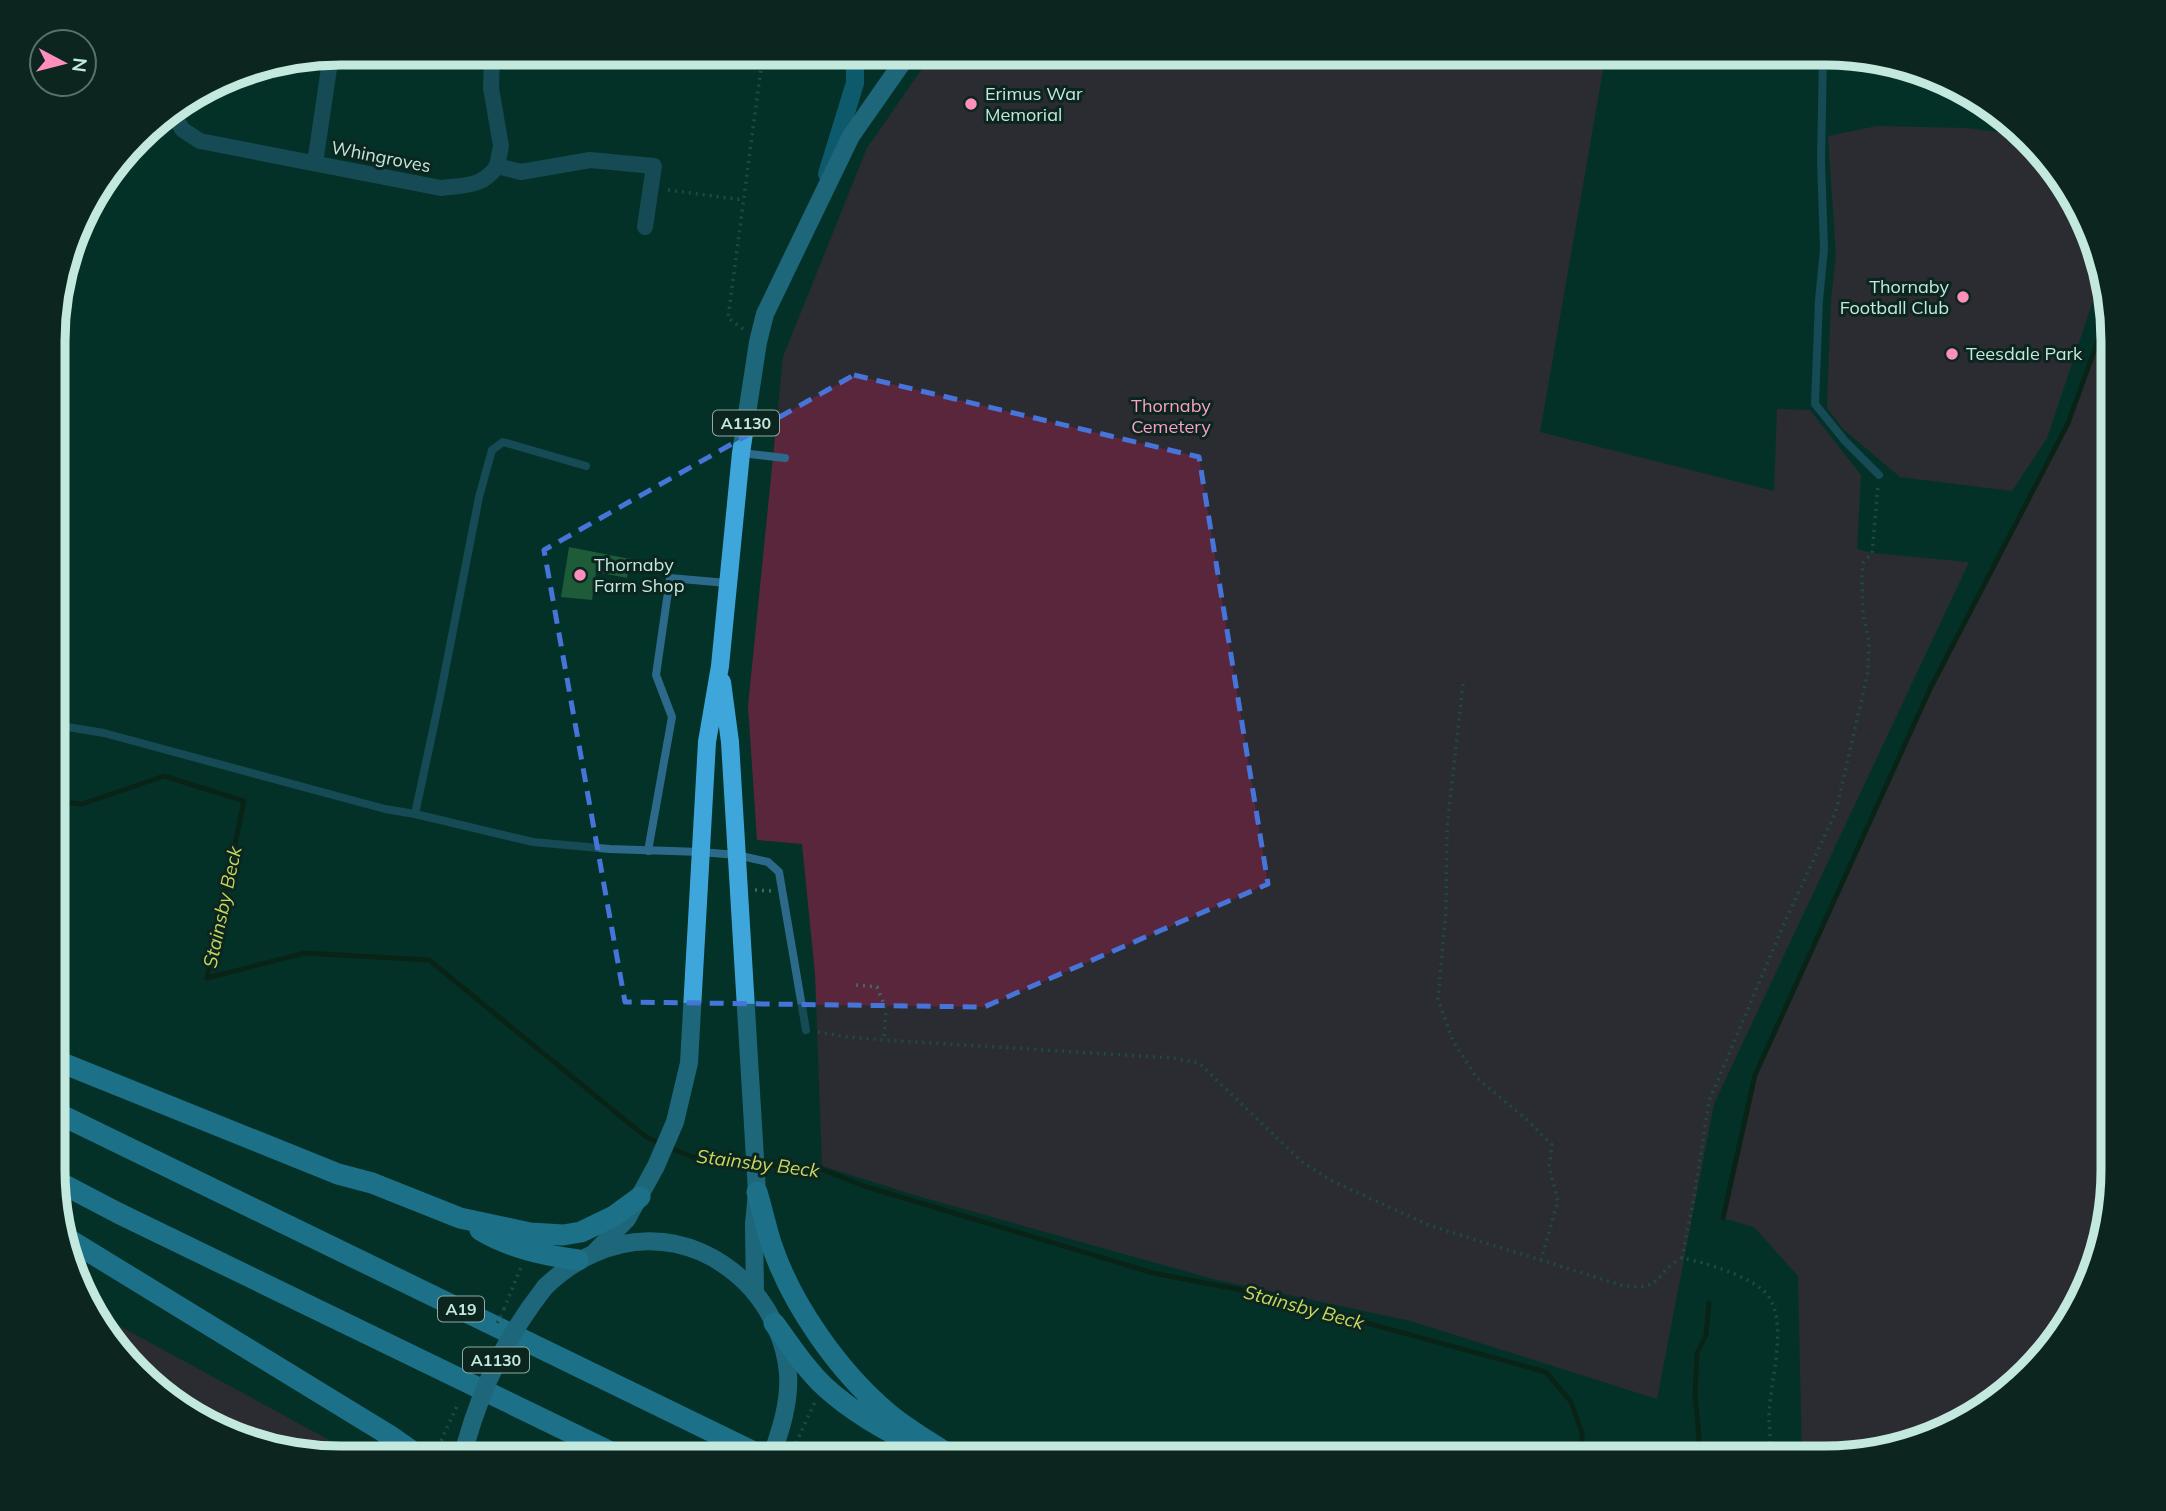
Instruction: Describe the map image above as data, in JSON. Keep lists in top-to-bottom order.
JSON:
{
  "streets": {
    "highway": ["A19"],
    "main road": ["A1130"],
    "street": ["Whingroves"]
  },
  "water": ["Stainsby Beck"],
  "parks": ["Thornaby Cemetery"],
  "places": [
    "Erimus War Memorial",
    "Thornaby Football Club",
    "Teesdale Park",
    "Thornaby Farm Shop"
  ],
  "north": "right"
}
